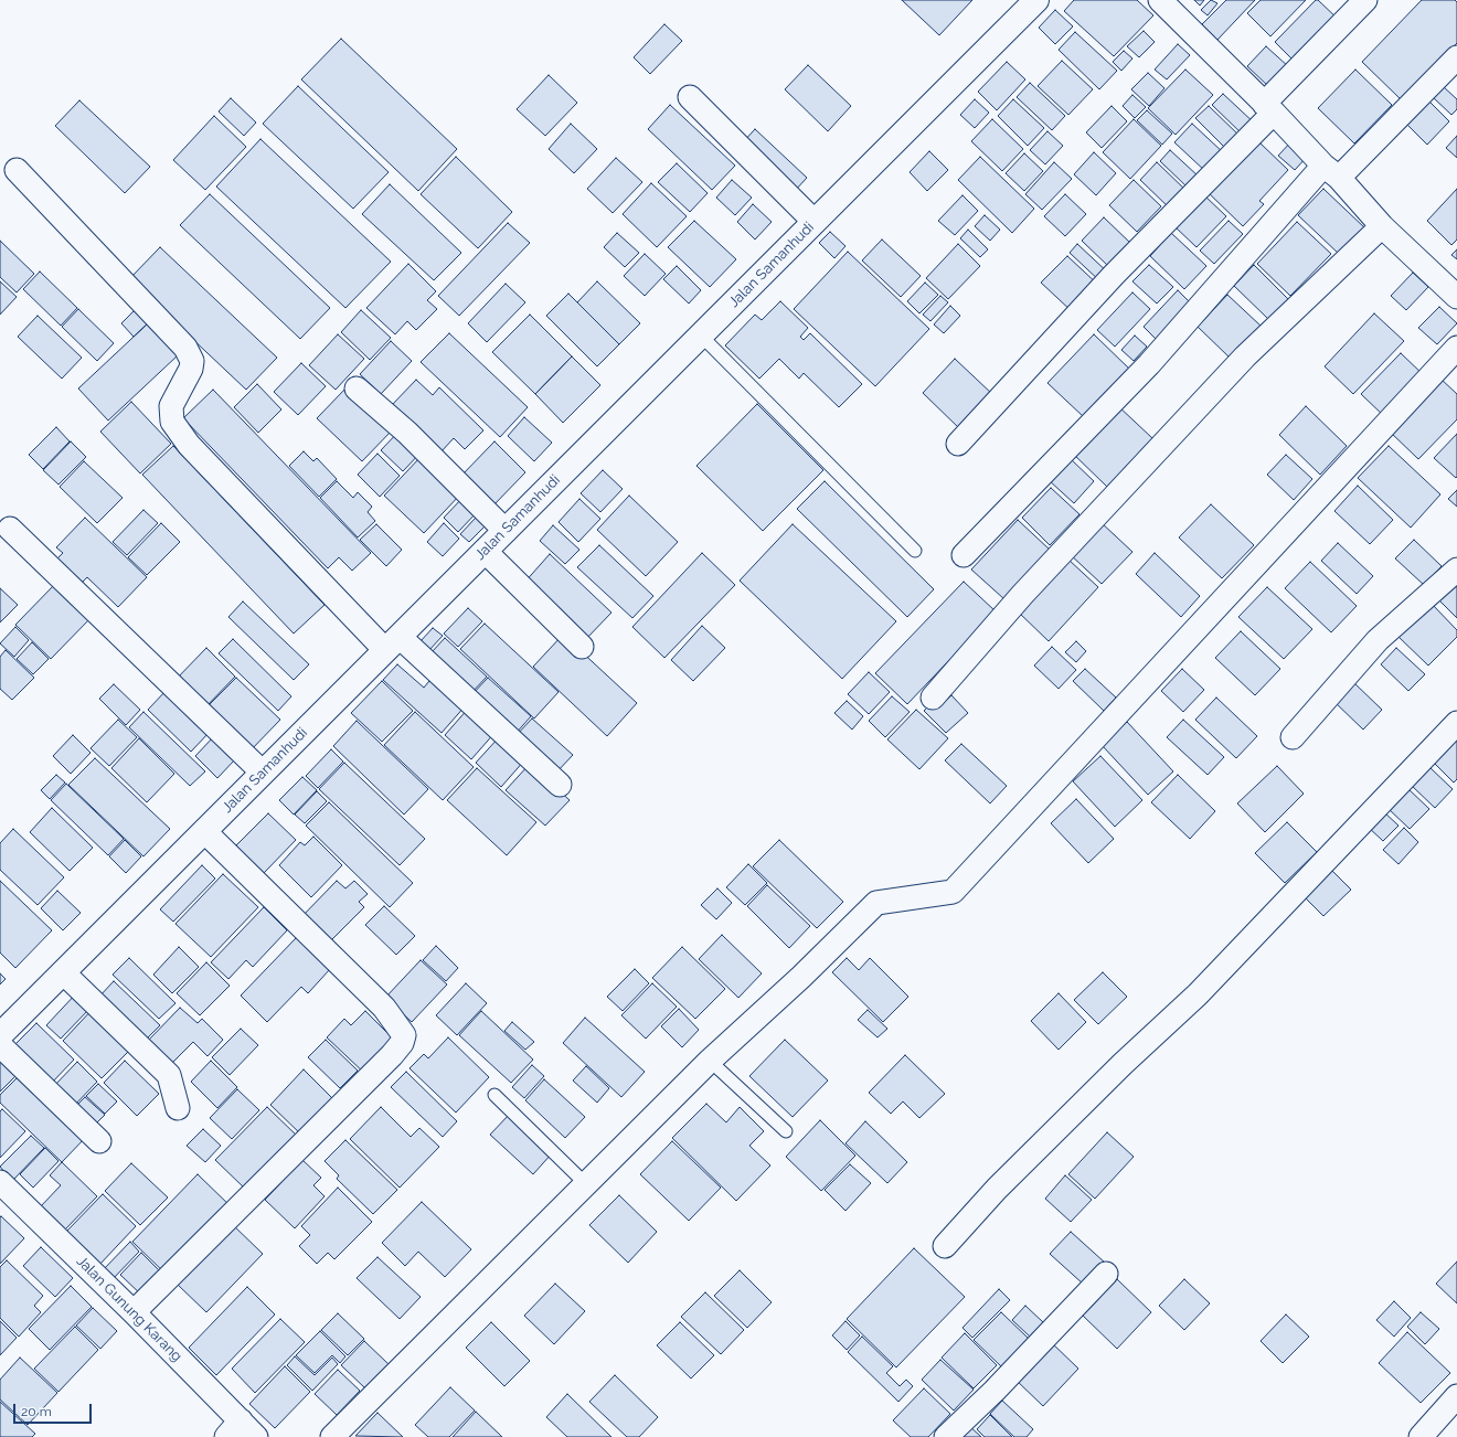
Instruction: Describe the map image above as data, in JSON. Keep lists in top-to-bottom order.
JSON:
{
  "streets": {
    "street": ["Jalan Samanhudi", "Jalan Gunung Karang"]
  },
  "scale_bar": "20 m"
}
